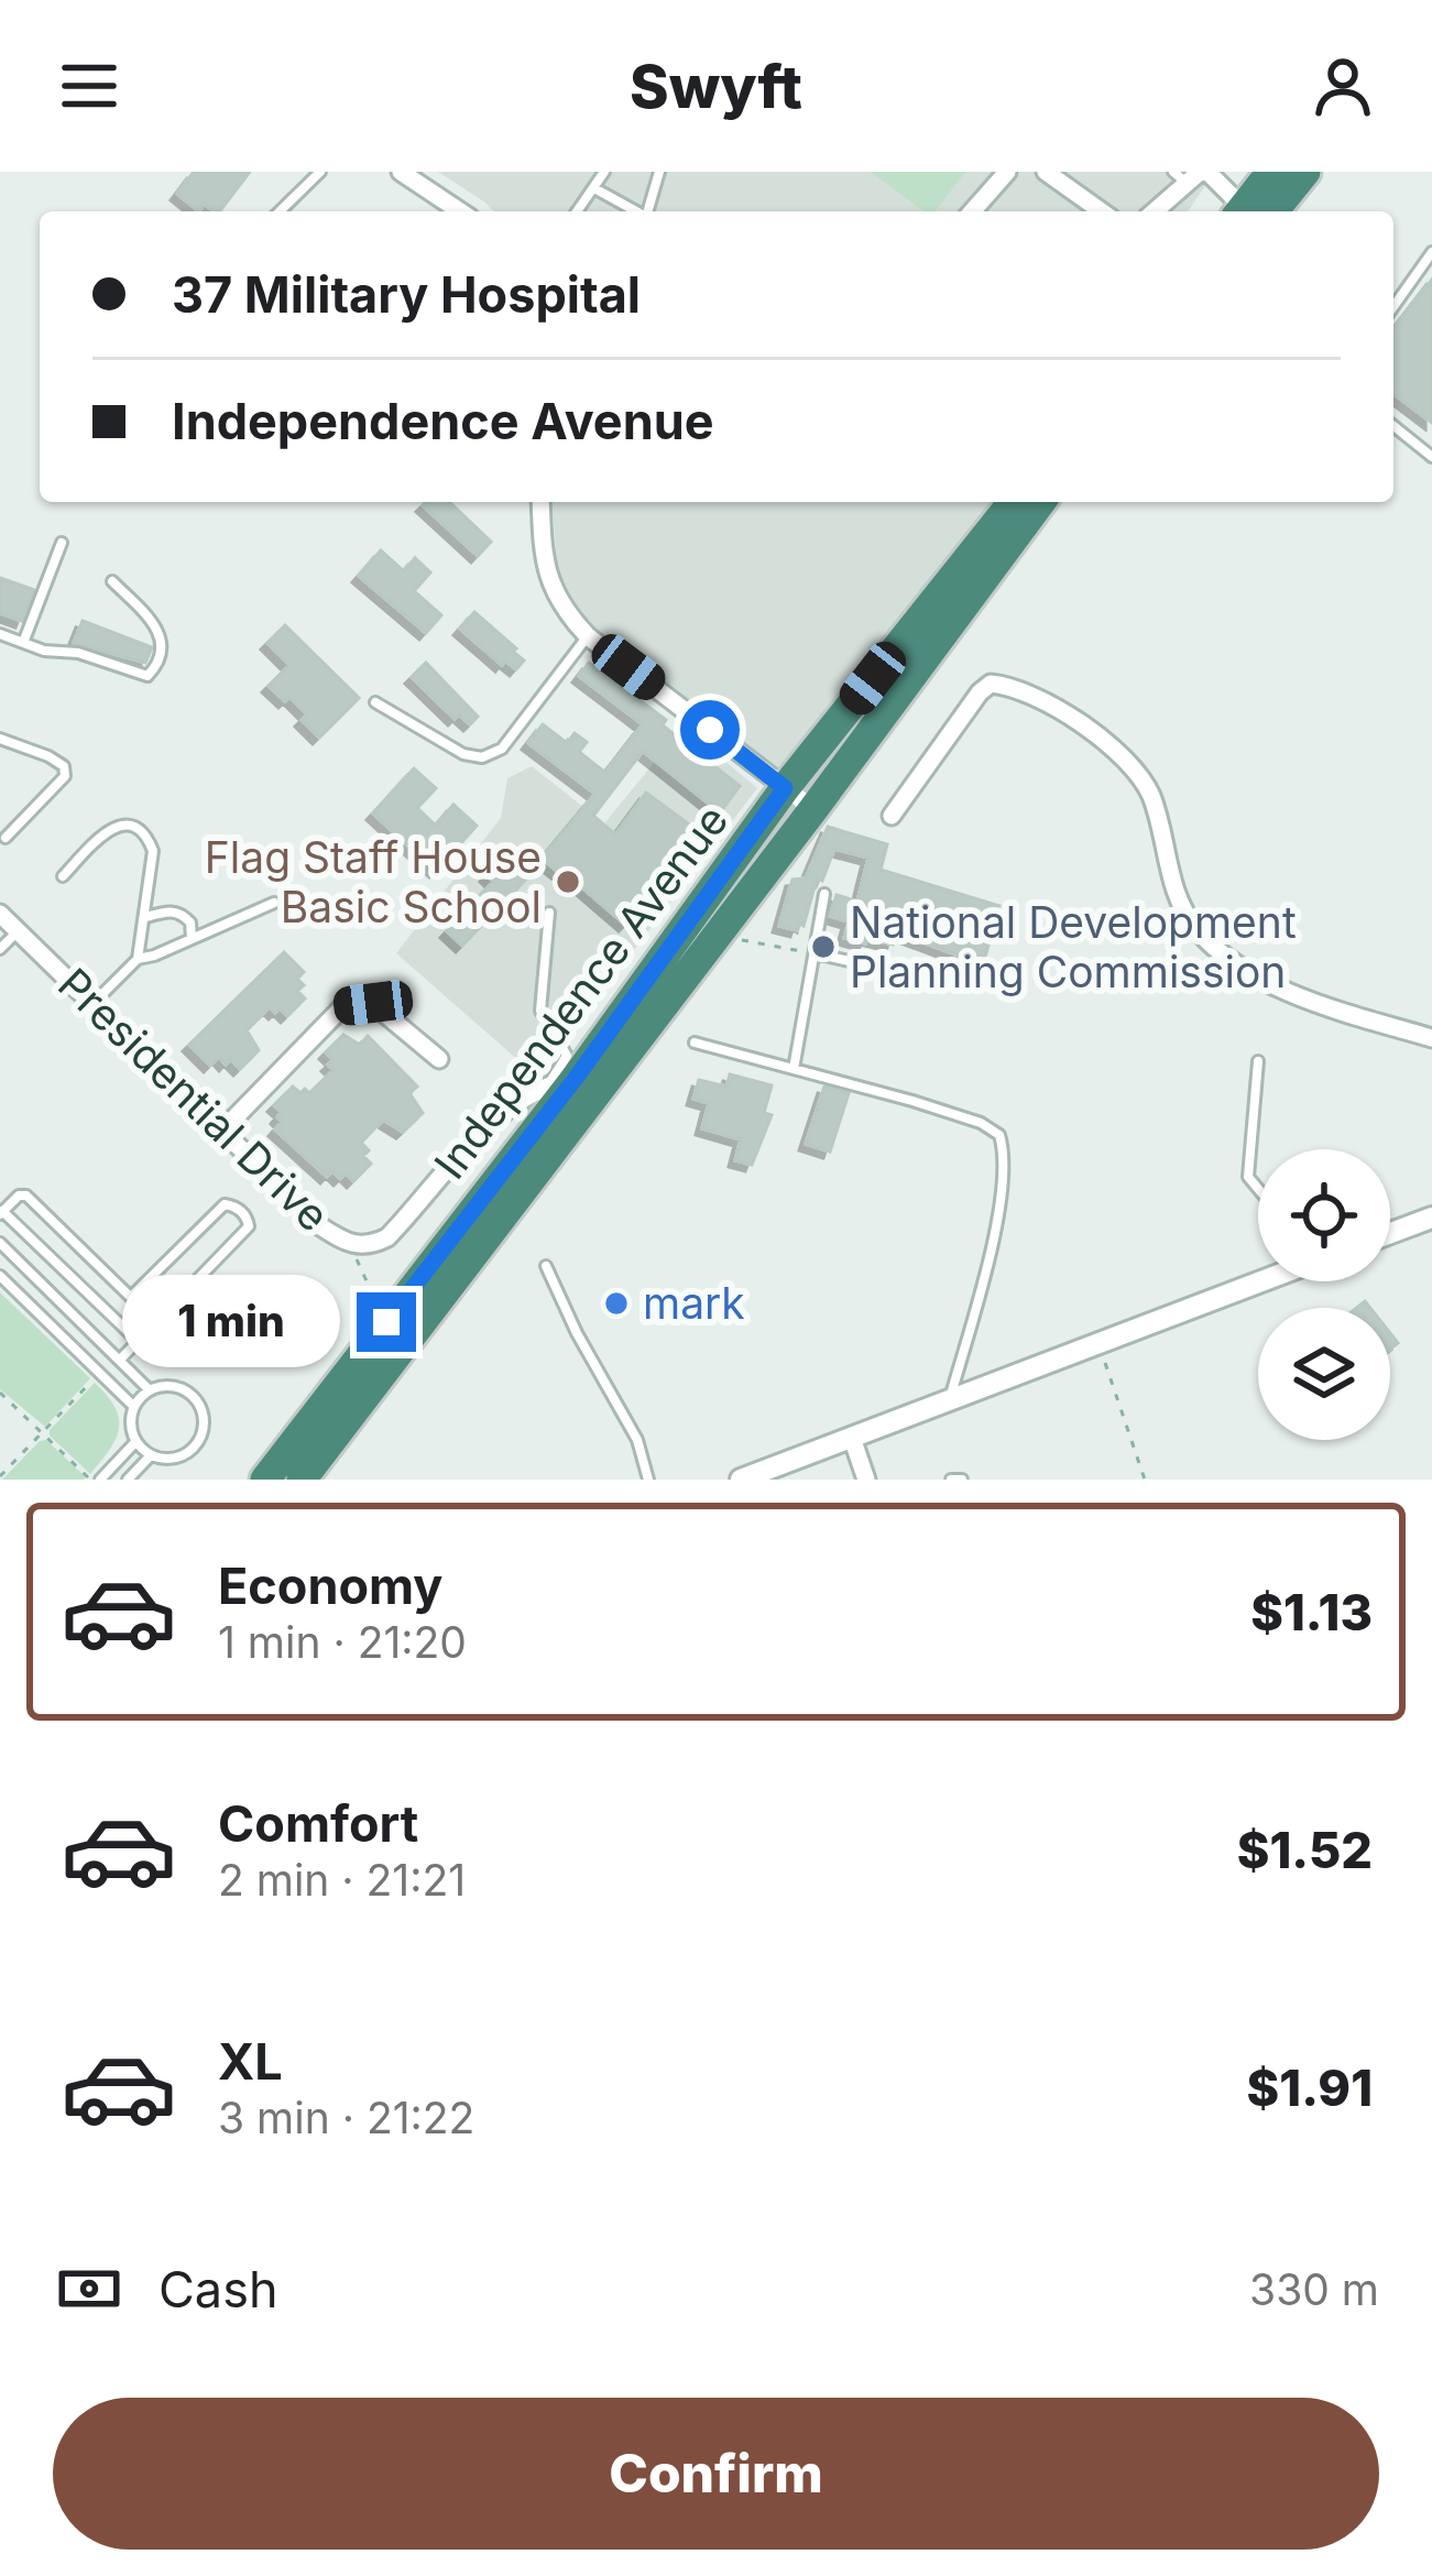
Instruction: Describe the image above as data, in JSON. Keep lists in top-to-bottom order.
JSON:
{
  "streets": {
    "highway": ["Independence Avenue"],
    "street": ["Presidential Drive"]
  },
  "crossings": [
    ["Independence Avenue", "Presidential Drive"]
  ],
  "places": ["Flag Staff House Basic School", "National Development Planning Commission", "mark"],
  "page": {
    "header": "Swyft",
    "banner": ["37 Military Hospital", "Independence Avenue"],
    "bubble": "1 min",
    "list": [
      {
        "name": "Economy",
        "note": "1 min · 21:20",
        "value": "$1.13"
      },
      {
        "name": "Comfort",
        "note": "2 min · 21:21",
        "value": "$1.52"
      },
      {
        "name": "XL",
        "note": "3 min · 21:22",
        "value": "$1.91"
      }
    ],
    "pay": ["Cash", "330 m"],
    "buttons": "Confirm"
  }
}
